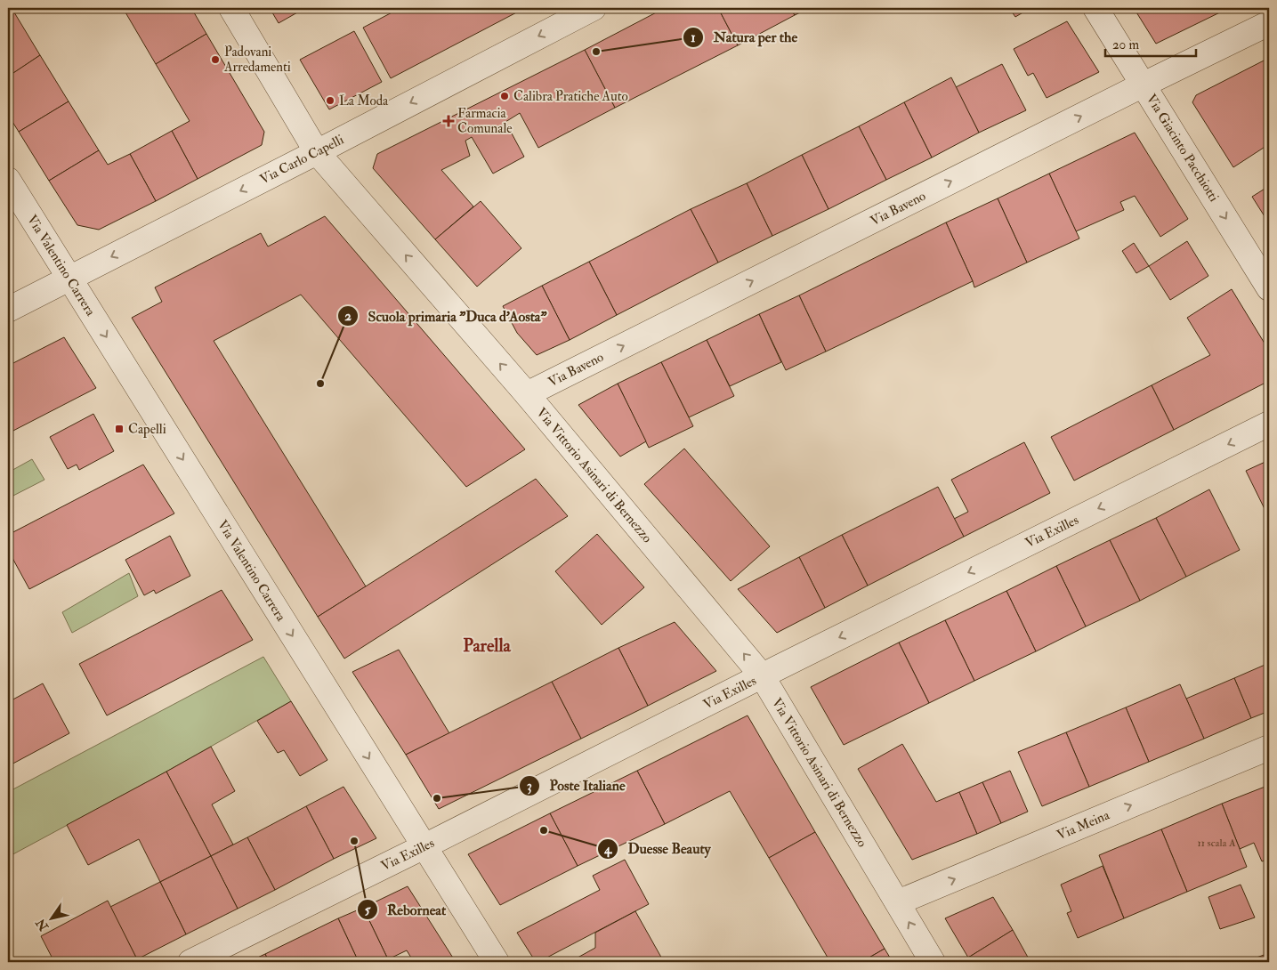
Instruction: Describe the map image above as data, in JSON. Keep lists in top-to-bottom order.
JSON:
{
  "streets": {
    "street": [
      "Via Giacinto Pacchiotti",
      "Via Carlo Capelli",
      "Via Baveno",
      "Via Valentino Carrera",
      "Via Vittorio Asinari di Bernezzo",
      "Via Exilles",
      "Via Meina"
    ]
  },
  "crossings": [
    ["Via Giacinto Pacchiotti", "Via Baveno"],
    ["Via Carlo Capelli", "Via Valentino Carrera"],
    ["Via Carlo Capelli", "Via Vittorio Asinari di Bernezzo"],
    ["Via Baveno", "Via Vittorio Asinari di Bernezzo"],
    ["Via Valentino Carrera", "Via Exilles"],
    ["Via Vittorio Asinari di Bernezzo", "Via Exilles"],
    ["Via Vittorio Asinari di Bernezzo", "Via Meina"]
  ],
  "one_way": [
    "Via Giacinto Pacchiotti",
    "Via Carlo Capelli",
    "Via Baveno",
    "Via Valentino Carrera",
    "Via Vittorio Asinari di Bernezzo",
    "Via Exilles",
    "Via Meina"
  ],
  "districts": ["Parella"],
  "places": {
    "other": [
      "Natura per the",
      "Padovani Arredamenti",
      "Calibra Pratiche Auto",
      "La Moda",
      "Scuola primaria \"Duca d'Aosta\"",
      "Poste Italiane",
      "Duesse Beauty",
      "Reborneat"
    ],
    "health": ["Farmacia Comunale"],
    "transit": ["Capelli"]
  },
  "house_numbers": ["11 scala A"],
  "scale_bar": "20 m",
  "north": "bottom left"
}
